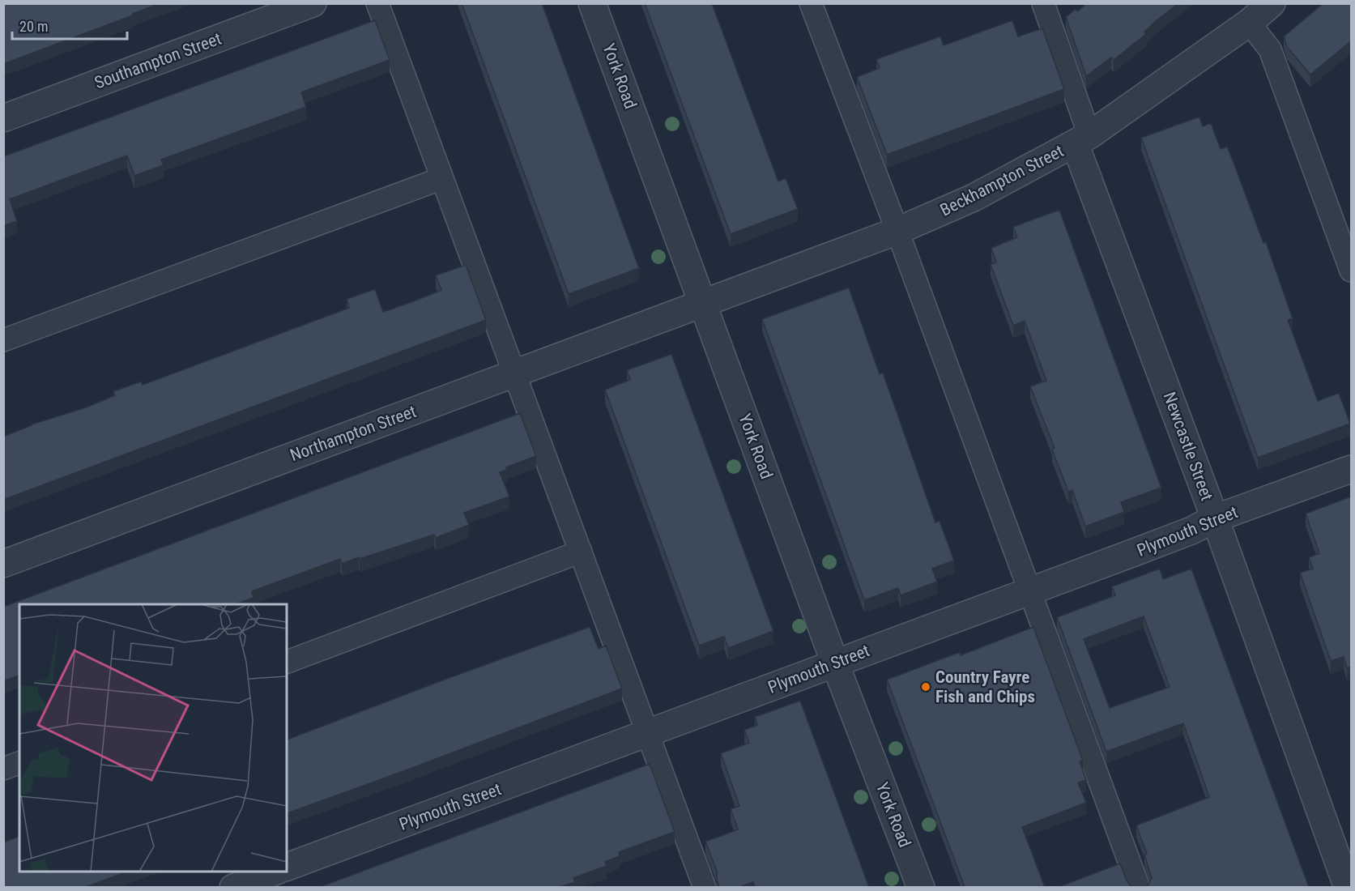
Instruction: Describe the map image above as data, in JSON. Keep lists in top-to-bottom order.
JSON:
{
  "streets": {
    "street": [
      "Southampton Street",
      "York Road",
      "Beckhampton Street",
      "Northampton Street",
      "Newcastle Street",
      "Plymouth Street"
    ]
  },
  "crossings": [
    ["York Road", "Beckhampton Street"],
    ["York Road", "Northampton Street"],
    ["York Road", "Plymouth Street"],
    ["Beckhampton Street", "Northampton Street"],
    ["Beckhampton Street", "Newcastle Street"],
    ["Newcastle Street", "Plymouth Street"]
  ],
  "places": ["Country Fayre Fish and Chips"],
  "scale_bar": "20 m"
}
